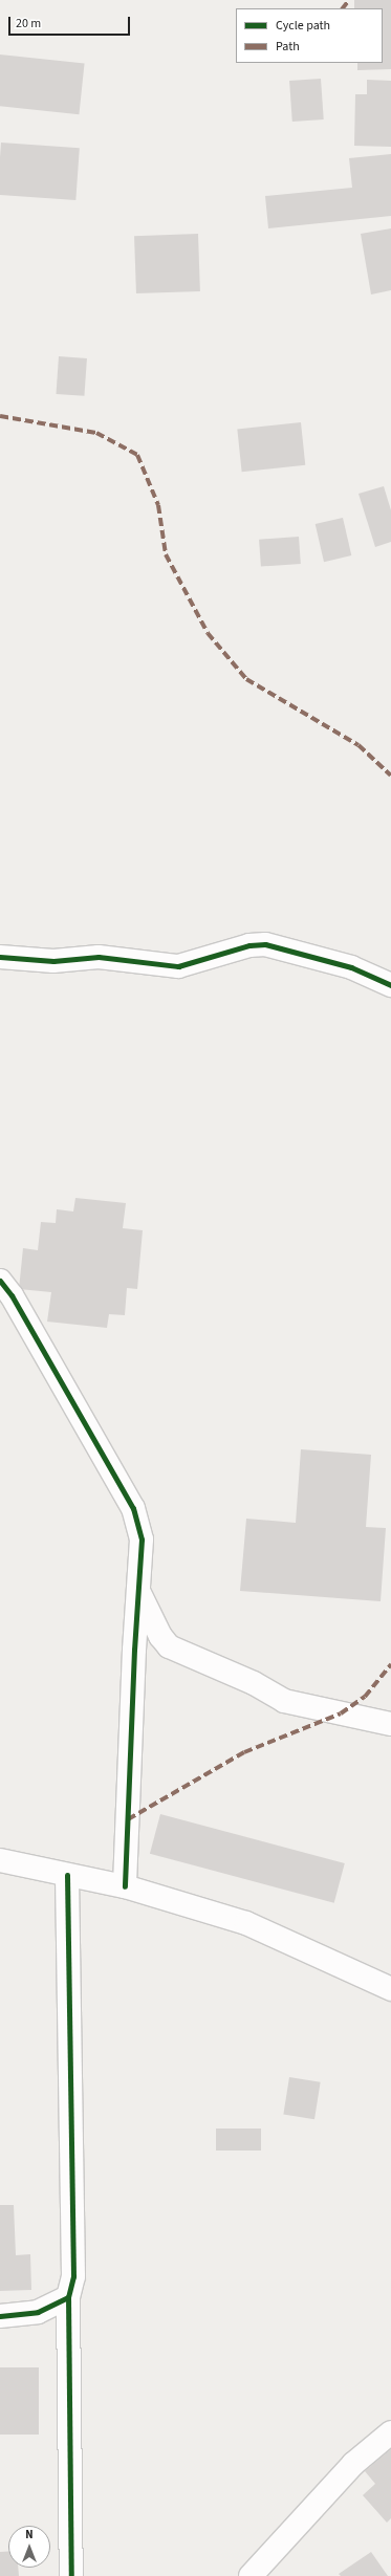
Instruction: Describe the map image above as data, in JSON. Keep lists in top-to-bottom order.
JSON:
{
  "legend": ["Cycle path", "Path"],
  "scale_bar": "20 m",
  "north": "top"
}
